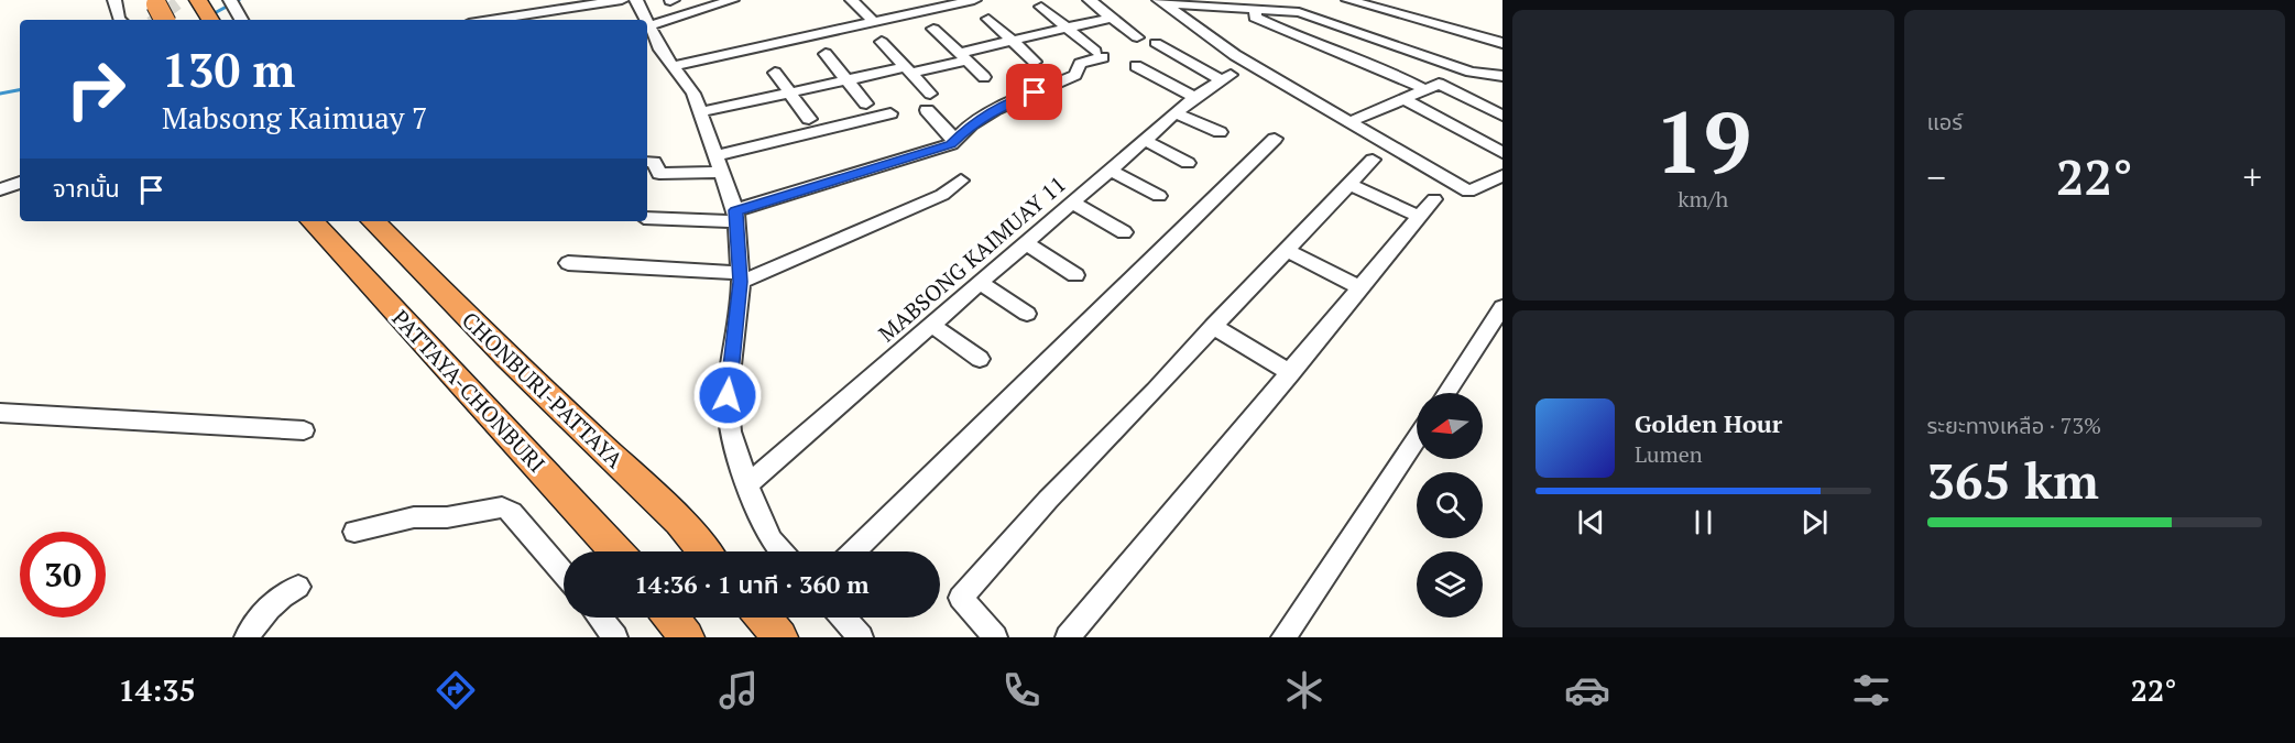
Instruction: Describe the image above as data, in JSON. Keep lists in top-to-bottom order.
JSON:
{
  "streets": {
    "highway": ["CHONBURI-PATTAYA", "PATTAYA-CHONBURI"],
    "street": ["MABSONG KAIMUAY 11"]
  },
  "north": "left",
  "page": {
    "tile": [
      ["19", "km/h"],
      "แอร์",
      ["ระยะทางเหลือ · 73%", "365 km"]
    ],
    "turn": ["130 m", "Mabsong Kaimuay 7"],
    "heat": ["−", "22°", "+"],
    "then": "จากนั้น",
    "song": ["Golden Hour", "Lumen"],
    "limit": "30",
    "trip": "14:36 · 1 นาที · 360 m",
    "tabs": ["14:35", "22°"]
  }
}
